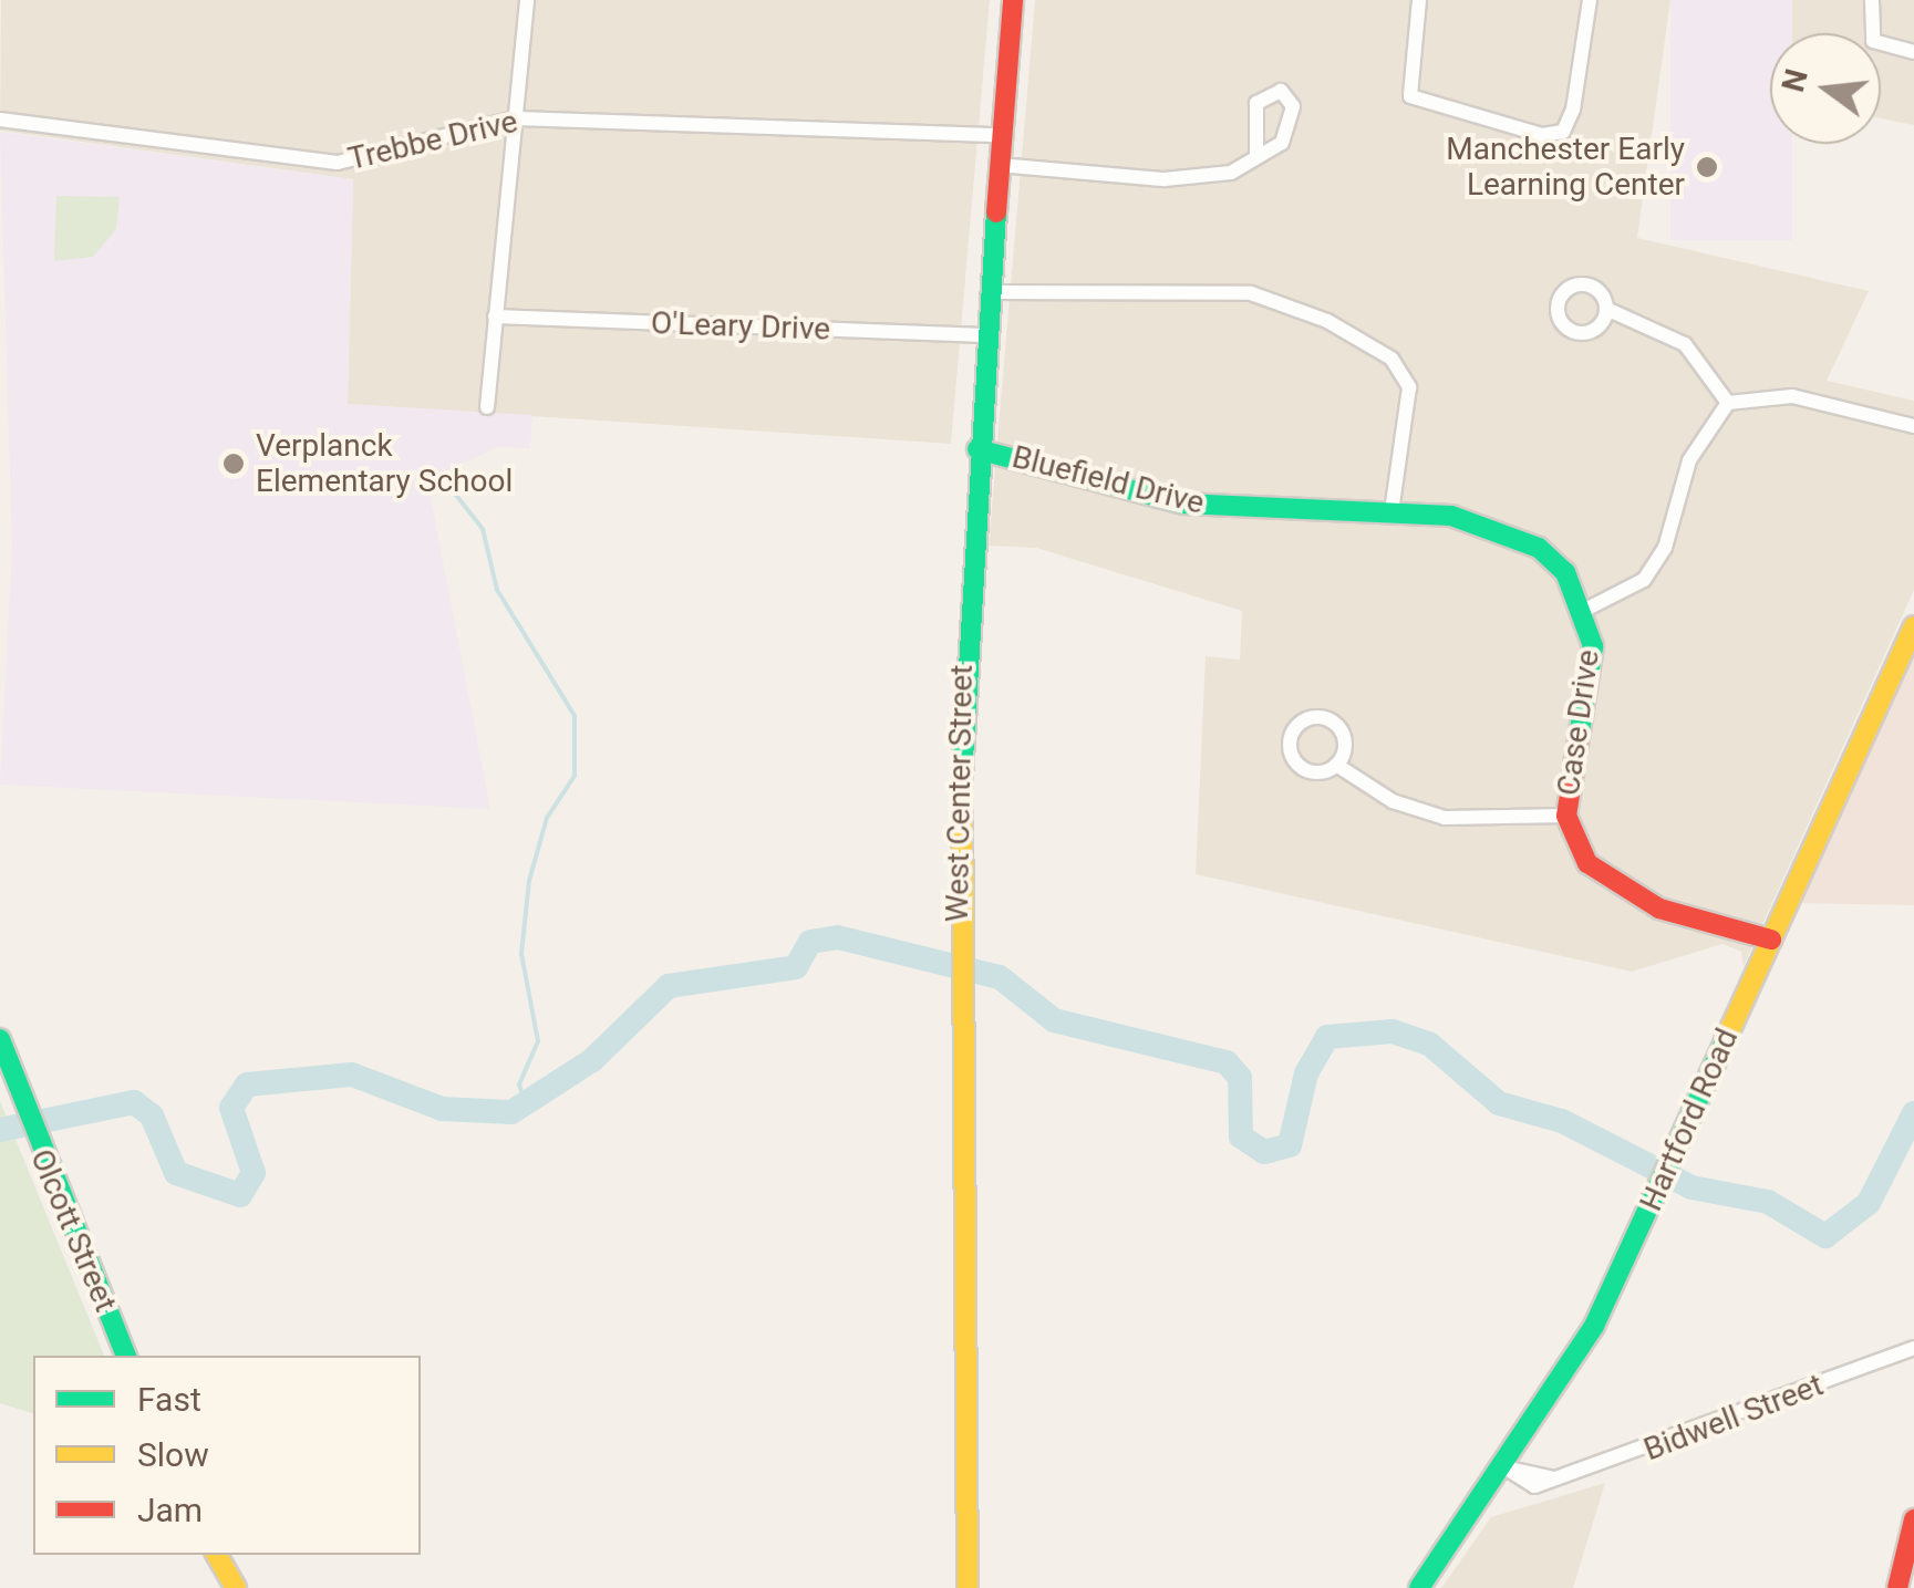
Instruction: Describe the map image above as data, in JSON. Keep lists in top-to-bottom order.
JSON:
{
  "streets": {
    "main road": [
      "Bluefield Drive",
      "Case Drive",
      "West Center Street",
      "Hartford Road",
      "Olcott Street"
    ],
    "street": ["Trebbe Drive", "O'Leary Drive", "Bidwell Street"]
  },
  "crossings": [
    ["Trebbe Drive", "West Center Street"],
    ["O'Leary Drive", "West Center Street"],
    ["Bluefield Drive", "Case Drive"],
    ["Bluefield Drive", "West Center Street"],
    ["Case Drive", "Hartford Road"],
    ["Hartford Road", "Bidwell Street"]
  ],
  "places": ["Manchester Early Learning Center", "Verplanck Elementary School"],
  "legend": ["Fast", "Slow", "Jam"],
  "north": "left"
}
